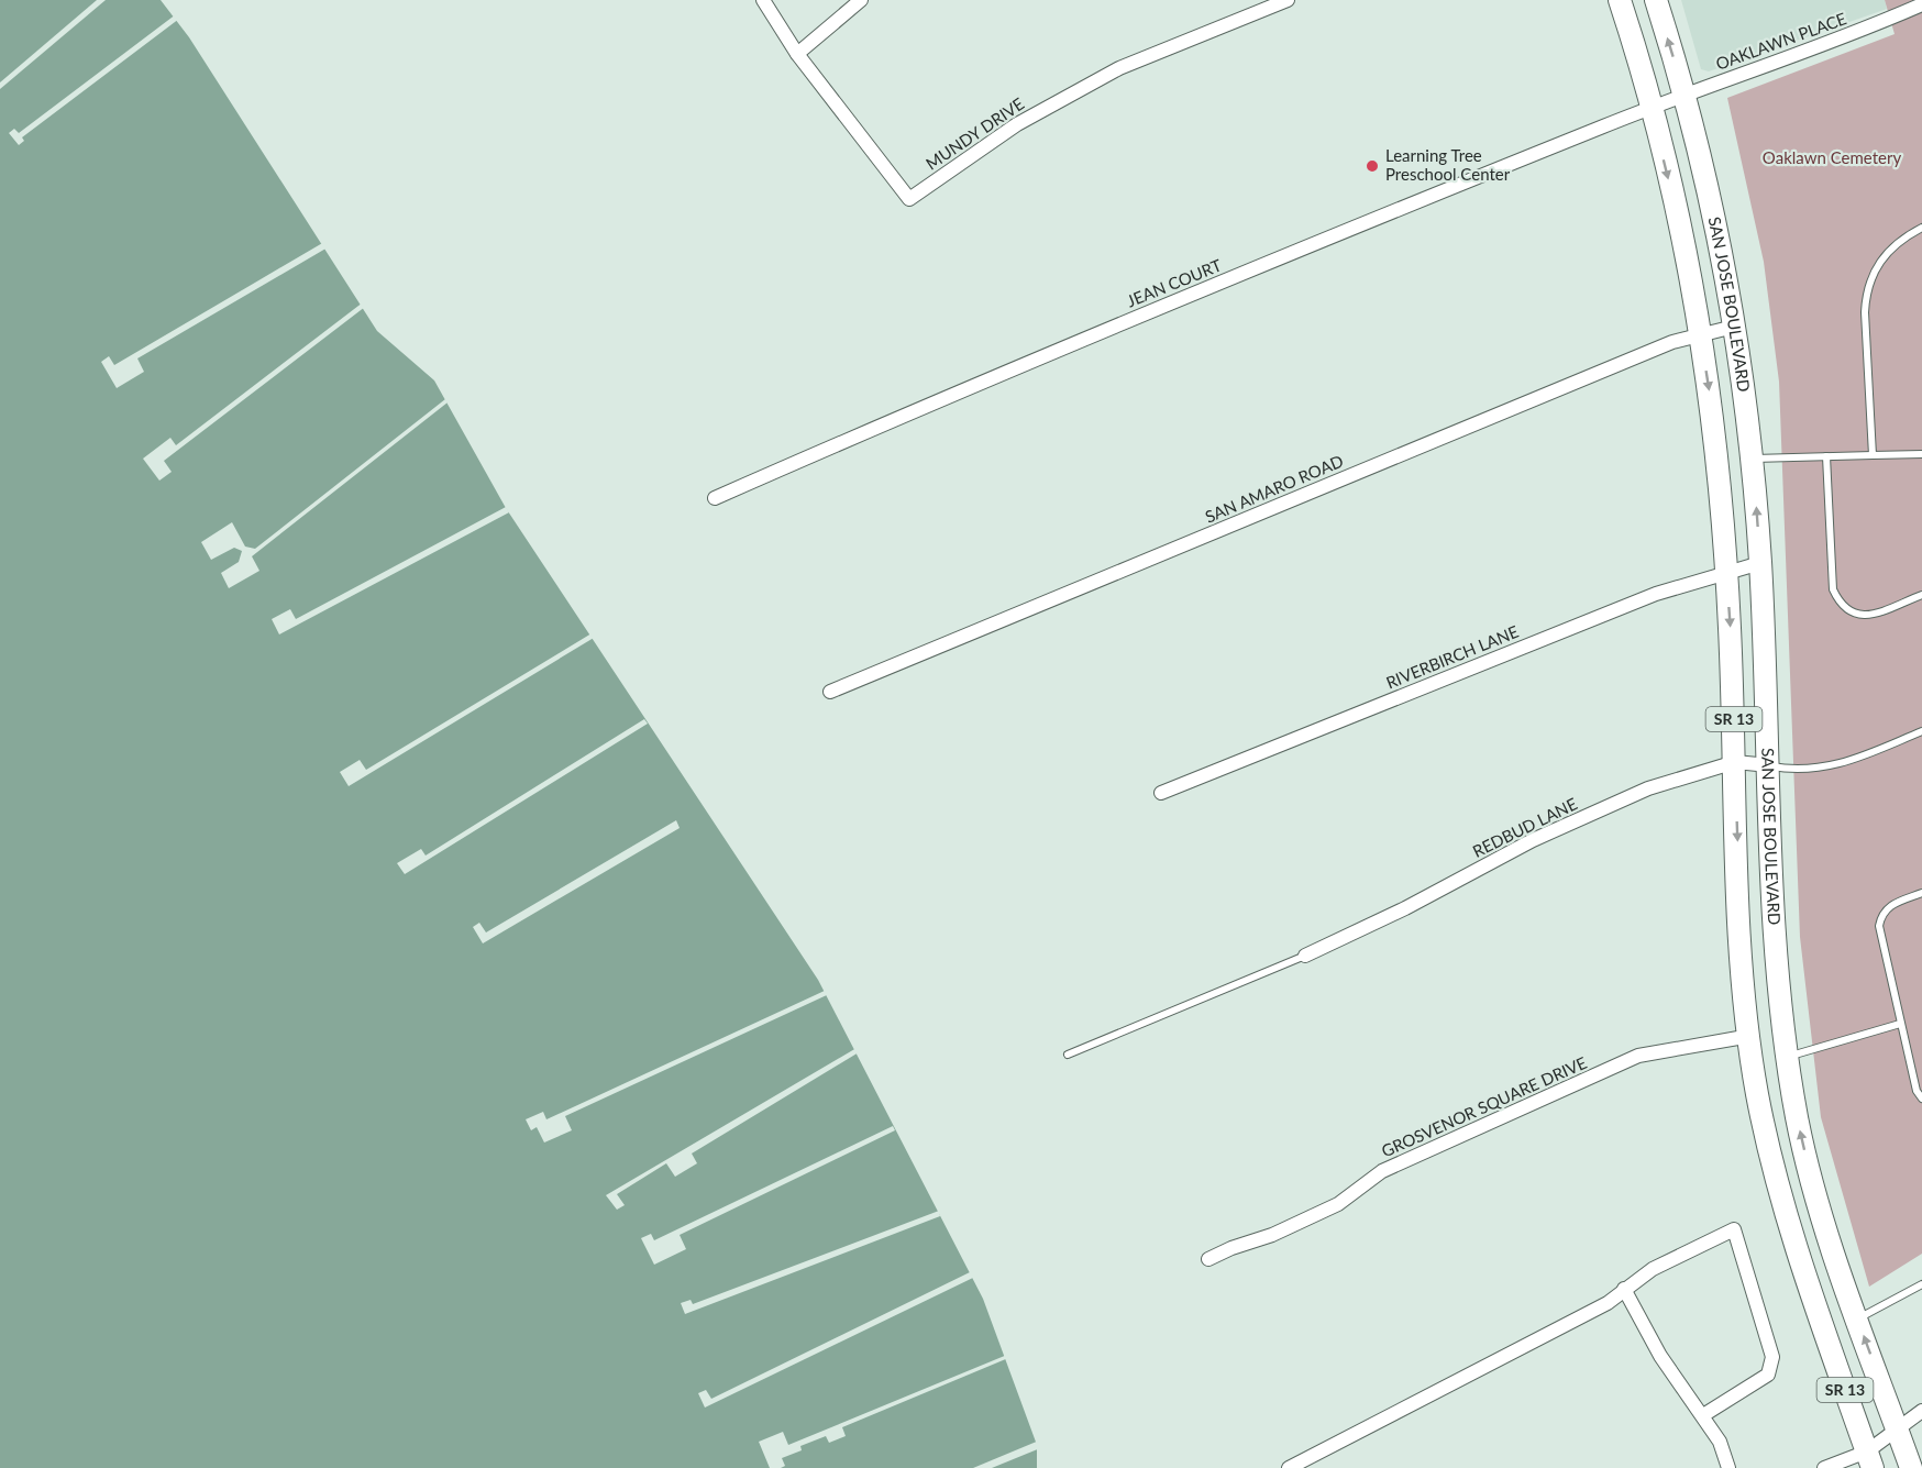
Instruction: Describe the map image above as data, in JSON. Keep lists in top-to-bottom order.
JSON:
{
  "streets": {
    "main road": ["SAN JOSE BOULEVARD", "SR 13"],
    "street": [
      "OAKLAWN PLACE",
      "MUNDY DRIVE",
      "JEAN COURT",
      "SAN AMARO ROAD",
      "RIVERBIRCH LANE",
      "REDBUD LANE",
      "GROSVENOR SQUARE DRIVE"
    ]
  },
  "crossings": [
    ["OAKLAWN PLACE", "JEAN COURT"],
    ["OAKLAWN PLACE", "SAN JOSE BOULEVARD"],
    ["JEAN COURT", "SAN JOSE BOULEVARD"],
    ["SAN JOSE BOULEVARD", "SAN AMARO ROAD"],
    ["SAN JOSE BOULEVARD", "RIVERBIRCH LANE"],
    ["SAN JOSE BOULEVARD", "REDBUD LANE"],
    ["SAN JOSE BOULEVARD", "GROSVENOR SQUARE DRIVE"]
  ],
  "parks": ["Oaklawn Cemetery"],
  "places": ["Learning Tree Preschool Center"]
}
